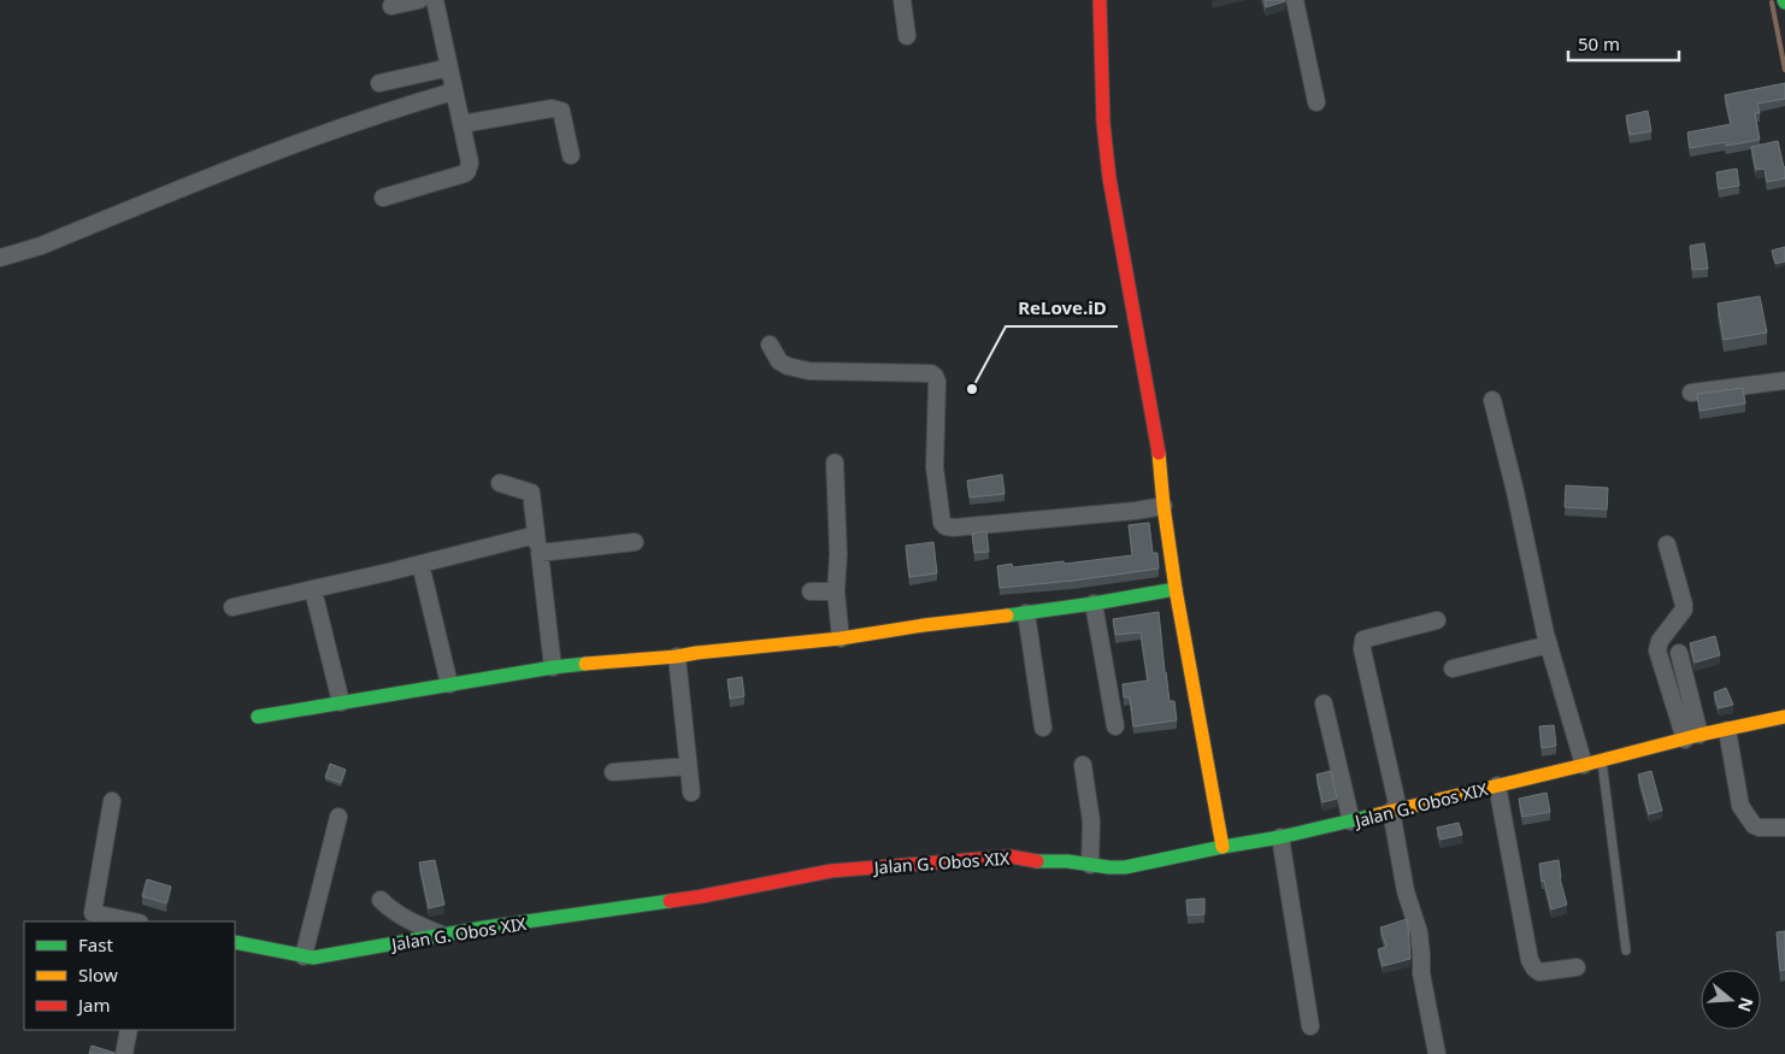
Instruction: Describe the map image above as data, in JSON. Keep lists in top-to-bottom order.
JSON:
{
  "streets": {
    "street": ["Jalan G. Obos XIX"]
  },
  "places": ["ReLove.iD"],
  "legend": ["Fast", "Slow", "Jam"],
  "scale_bar": "50 m",
  "north": "right"
}
